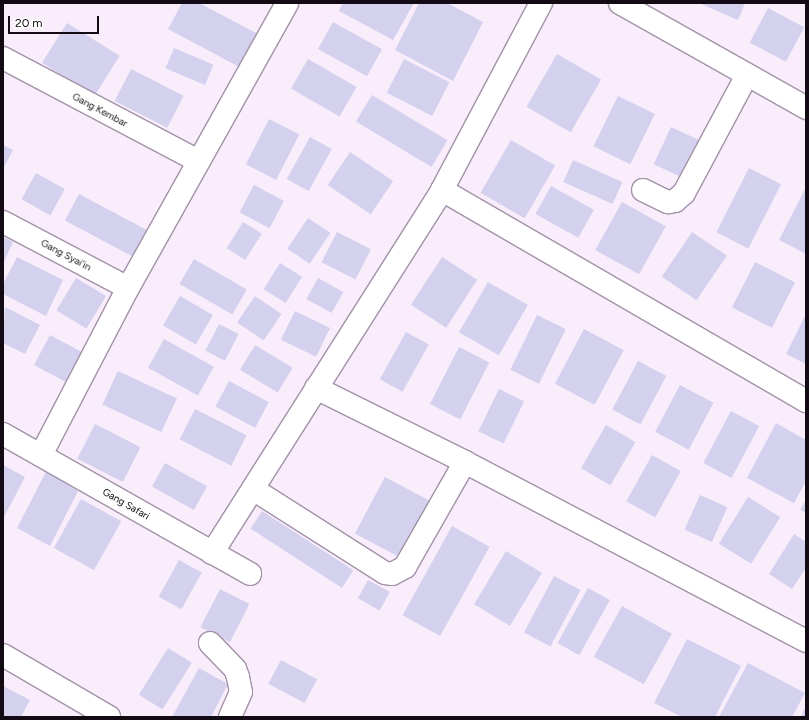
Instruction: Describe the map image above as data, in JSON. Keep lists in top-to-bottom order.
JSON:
{
  "streets": {
    "street": ["Gang Kembar", "Gang Syai'in", "Gang Safari"]
  },
  "scale_bar": "20 m"
}
